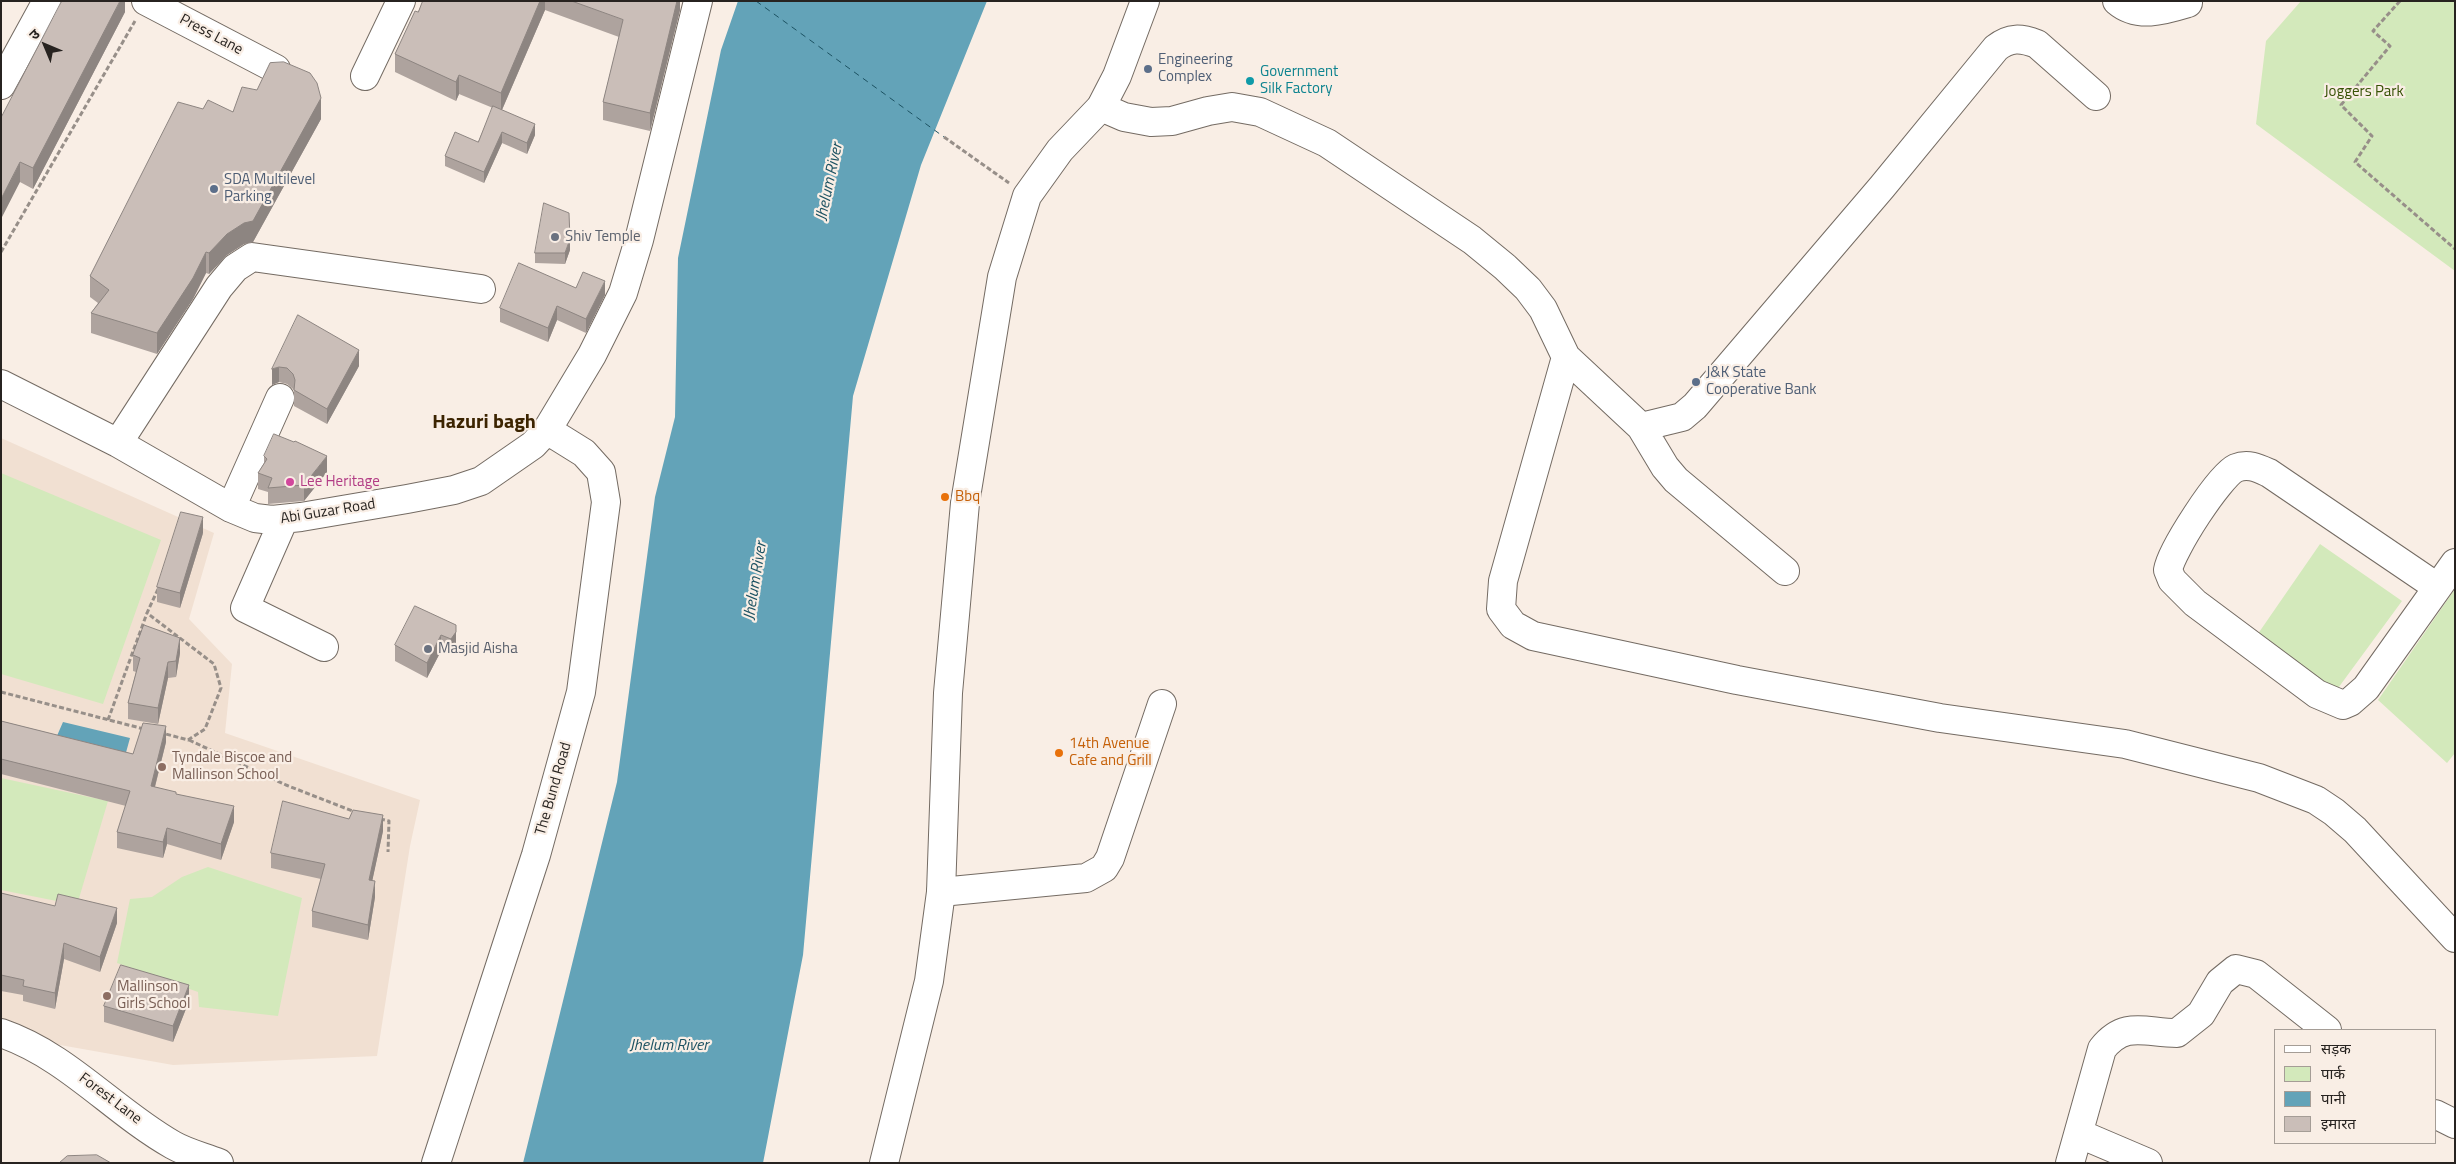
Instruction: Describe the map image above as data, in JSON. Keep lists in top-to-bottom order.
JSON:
{
  "streets": {
    "street": [
      "Press Lane",
      "Abi Guzar Road",
      "The Bund Road",
      "Forest Lane"
    ]
  },
  "crossings": [
    ["Abi Guzar Road", "The Bund Road"]
  ],
  "districts": ["Hazuri bagh"],
  "water": ["Jhelum River"],
  "parks": ["Joggers Park"],
  "places": [
    "Engineering Complex",
    "Government Silk Factory",
    "SDA Multilevel Parking",
    "Shiv Temple",
    "J&K State Cooperative Bank",
    "Lee Heritage",
    "Bbq",
    "Masjid Aisha",
    "14th Avenue Cafe and Grill",
    "Tyndale Biscoe and Mallinson School",
    "Mallinson Girls School"
  ],
  "legend": [
    "सड़क",
    "पार्क",
    "पानी",
    "इमारत"
  ],
  "north": "top left"
}
